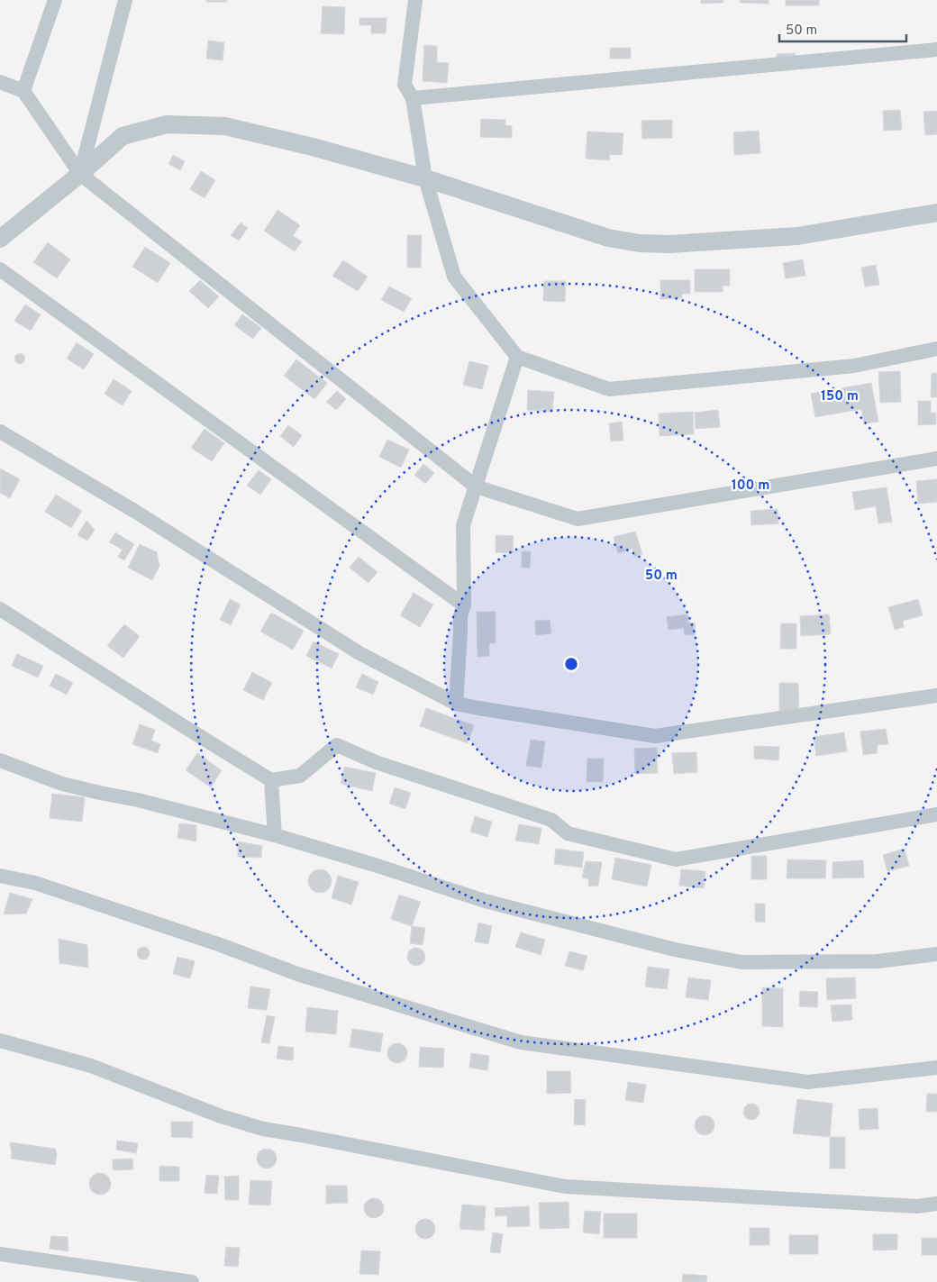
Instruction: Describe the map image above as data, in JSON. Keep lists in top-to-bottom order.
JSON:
{
  "scale_bar": "50 m",
  "rings": ["150 m", "100 m", "50 m"]
}
